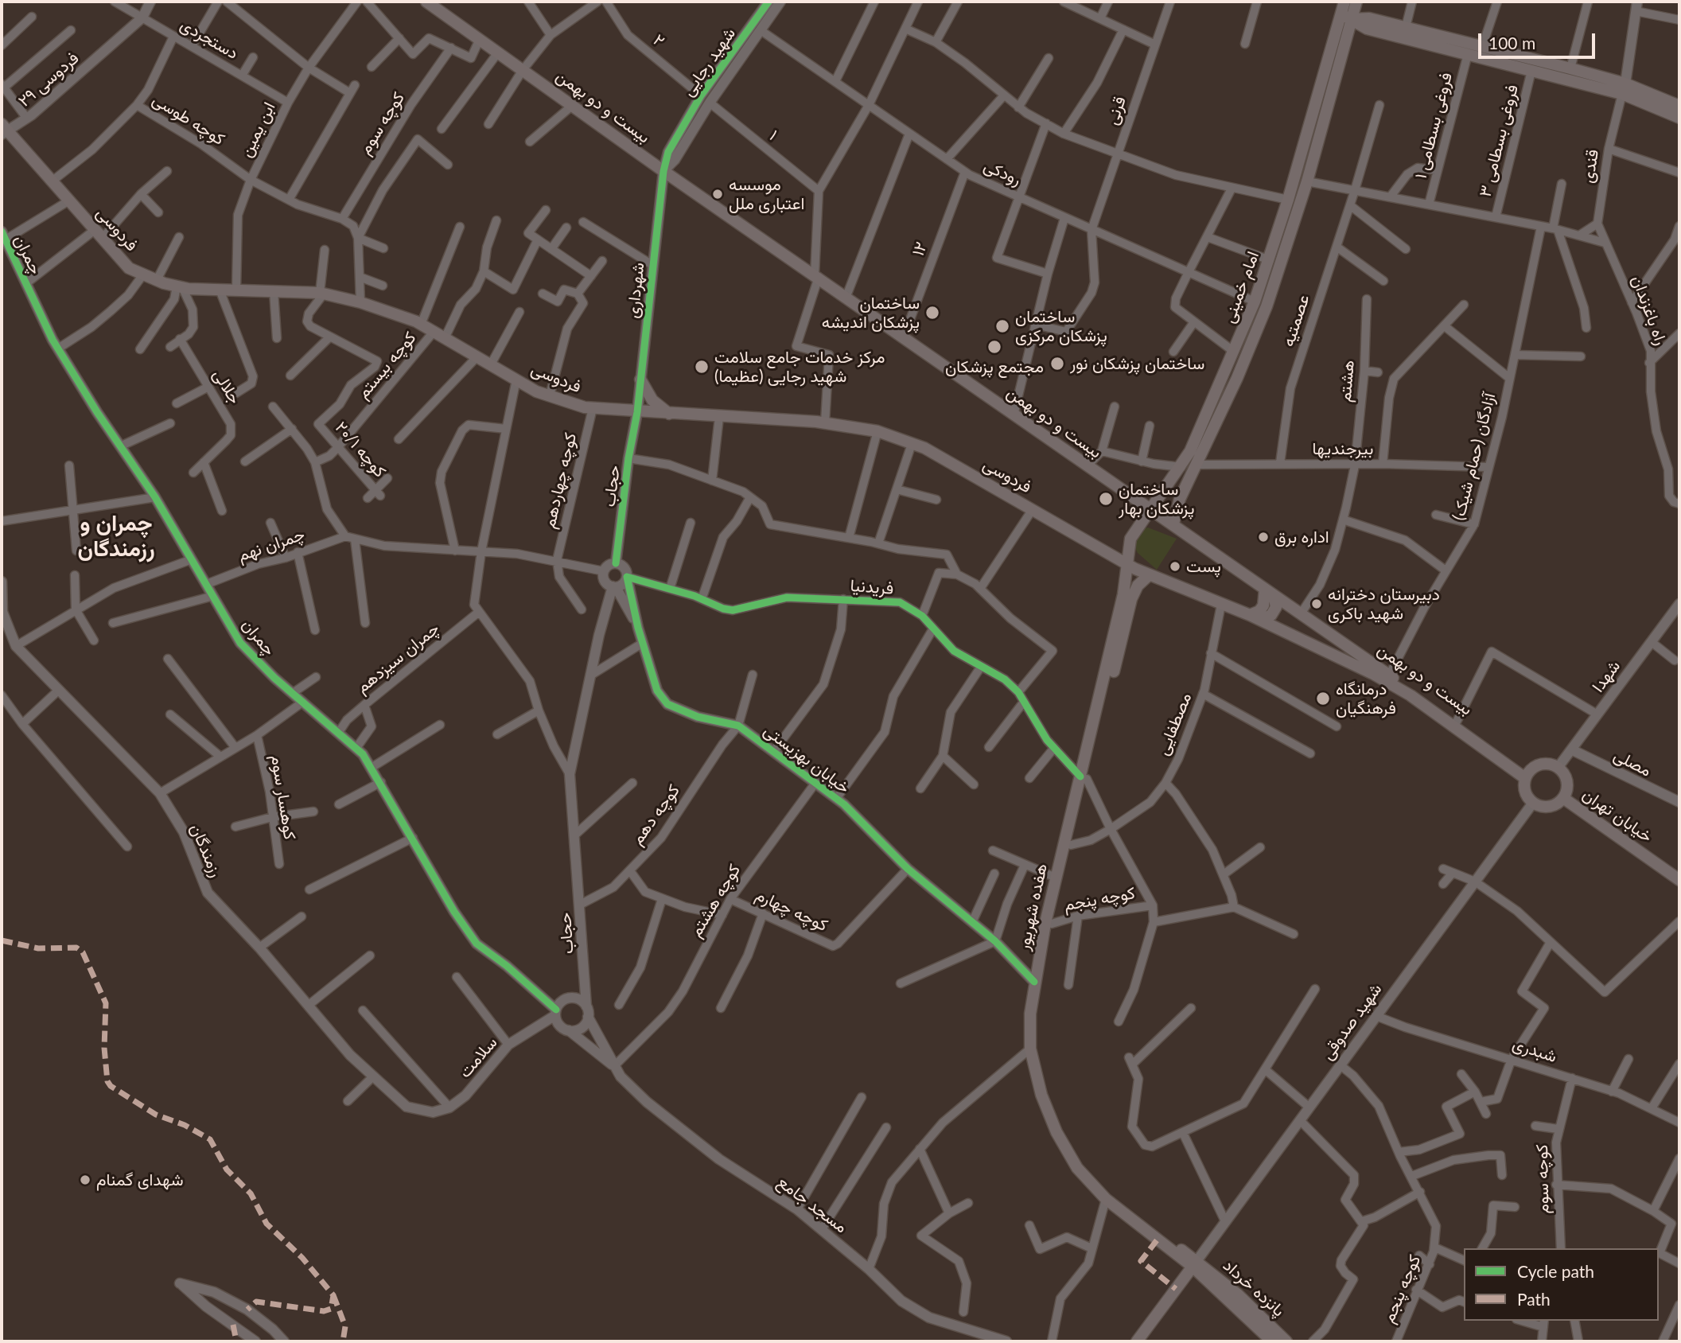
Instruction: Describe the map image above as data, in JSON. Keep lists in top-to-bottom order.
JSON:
{
  "streets": {
    "main road": [
      "بیست و دو بهمن",
      "فردوسی",
      "امام خمینی",
      "خیابان تهران",
      "هفده شهریور",
      "شهید صدوقی",
      "پانزده خرداد"
    ],
    "street": [
      "دستجردی",
      "۲",
      "شهید رجایی",
      "فردوسی ۲۹",
      "قرنی",
      "کوچه طوسی",
      "کوچه سوم",
      "فروغی بسطامی ۱",
      "ابن یمین",
      "۱",
      "فروغی بسطامی ۳",
      "قندی",
      "رودکی",
      "۱۲",
      "چمران",
      "شهرداری",
      "راه باغزندان",
      "عصمتیه",
      "کوچه بیستم",
      "هشتم",
      "جلالی",
      "بیرجندیها",
      "کوچه ۲۰/۱",
      "آزادگان (حمام شیک)",
      "کوچه چهاردهم",
      "حجاب",
      "چمران نهم",
      "فریدنیا",
      "چمران سیزدهم",
      "شهدا",
      "مصطفایی",
      "خیابان بهزیستی",
      "مصلی",
      "کوهسار سوم",
      "کوچه دهم",
      "رزمندگان",
      "کوچه پنجم",
      "کوچه هشتم",
      "کوچه چهارم",
      "شبدری",
      "سلامت",
      "مسجد جامع"
    ]
  },
  "crossings": [
    ["دستجردی", "فردوسی ۲۹"],
    ["دستجردی", "ابن یمین"],
    ["۲", "شهید رجایی"],
    ["۲", "۱"],
    ["شهید رجایی", "بیست و دو بهمن"],
    ["شهید رجایی", "۱"],
    ["شهید رجایی", "رودکی"],
    ["شهید رجایی", "شهرداری"],
    ["فردوسی ۲۹", "فردوسی"],
    ["بیست و دو بهمن", "فردوسی"],
    ["بیست و دو بهمن", "۱۲"],
    ["بیست و دو بهمن", "امام خمینی"],
    ["بیست و دو بهمن", "شهرداری"],
    ["بیست و دو بهمن", "هشتم"],
    ["بیست و دو بهمن", "آزادگان (حمام شیک)"],
    ["بیست و دو بهمن", "شهدا"],
    ["بیست و دو بهمن", "مصطفایی"],
    ["بیست و دو بهمن", "خیابان تهران"],
    ["بیست و دو بهمن", "هفده شهریور"],
    ["بیست و دو بهمن", "شهید صدوقی"],
    ["قرنی", "رودکی"],
    ["کوچه طوسی", "کوچه سوم"],
    ["کوچه طوسی", "ابن یمین"],
    ["کوچه سوم", "شبدری"],
    ["ابن یمین", "فردوسی"],
    ["قندی", "راه باغزندان"],
    ["رودکی", "۱۲"],
    ["رودکی", "امام خمینی"],
    ["فردوسی", "امام خمینی"],
    ["فردوسی", "شهرداری"],
    ["فردوسی", "کوچه بیستم"],
    ["فردوسی", "کوچه ۲۰/۱"],
    ["فردوسی", "کوچه چهاردهم"],
    ["فردوسی", "حجاب"],
    ["فردوسی", "هفده شهریور"],
    ["چمران", "حجاب"],
    ["چمران", "چمران نهم"],
    ["چمران", "چمران سیزدهم"],
    ["چمران", "سلامت"],
    ["امام خمینی", "بیرجندیها"],
    ["امام خمینی", "هفده شهریور"],
    ["شهرداری", "حجاب"],
    ["عصمتیه", "بیرجندیها"],
    ["کوچه بیستم", "کوچه ۲۰/۱"],
    ["هشتم", "بیرجندیها"],
    ["بیرجندیها", "آزادگان (حمام شیک)"],
    ["حجاب", "فریدنیا"],
    ["حجاب", "خیابان بهزیستی"],
    ["حجاب", "کوچه دهم"],
    ["حجاب", "سلامت"],
    ["فریدنیا", "مصطفایی"],
    ["فریدنیا", "خیابان بهزیستی"],
    ["فریدنیا", "کوچه پنجم"],
    ["فریدنیا", "هفده شهریور"],
    ["شهدا", "مصلی"],
    ["شهدا", "خیابان تهران"],
    ["شهدا", "شهید صدوقی"],
    ["خیابان بهزیستی", "کوچه دهم"],
    ["خیابان بهزیستی", "کوچه هشتم"],
    ["خیابان بهزیستی", "هفده شهریور"],
    ["خیابان بهزیستی", "کوچه چهارم"],
    ["خیابان تهران", "شهید صدوقی"],
    ["رزمندگان", "سلامت"],
    ["کوچه پنجم", "هفده شهریور"],
    ["کوچه هشتم", "کوچه چهارم"],
    ["کوچه هشتم", "مسجد جامع"],
    ["هفده شهریور", "شهید صدوقی"],
    ["هفده شهریور", "پانزده خرداد"],
    ["شهید صدوقی", "شبدری"],
    ["شهید صدوقی", "پانزده خرداد"]
  ],
  "districts": ["چمران و رزمندگان"],
  "places": [
    "موسسه اعتباری ملل",
    "ساختمان پزشکان اندیشه",
    "ساختمان پزشکان مرکزی",
    "مجتمع پزشکان",
    "ساختمان پزشکان نور",
    "مرکز خدمات جامع سلامت شهید رجایی (عظیما)",
    "ساختمان پزشکان بهار",
    "اداره برق",
    "پست",
    "دبیرستان دخترانه شهید باکری",
    "درمانگاه فرهنگیان",
    "شهدای گمنام"
  ],
  "legend": ["Cycle path", "Path"],
  "scale_bar": "100 m"
}
